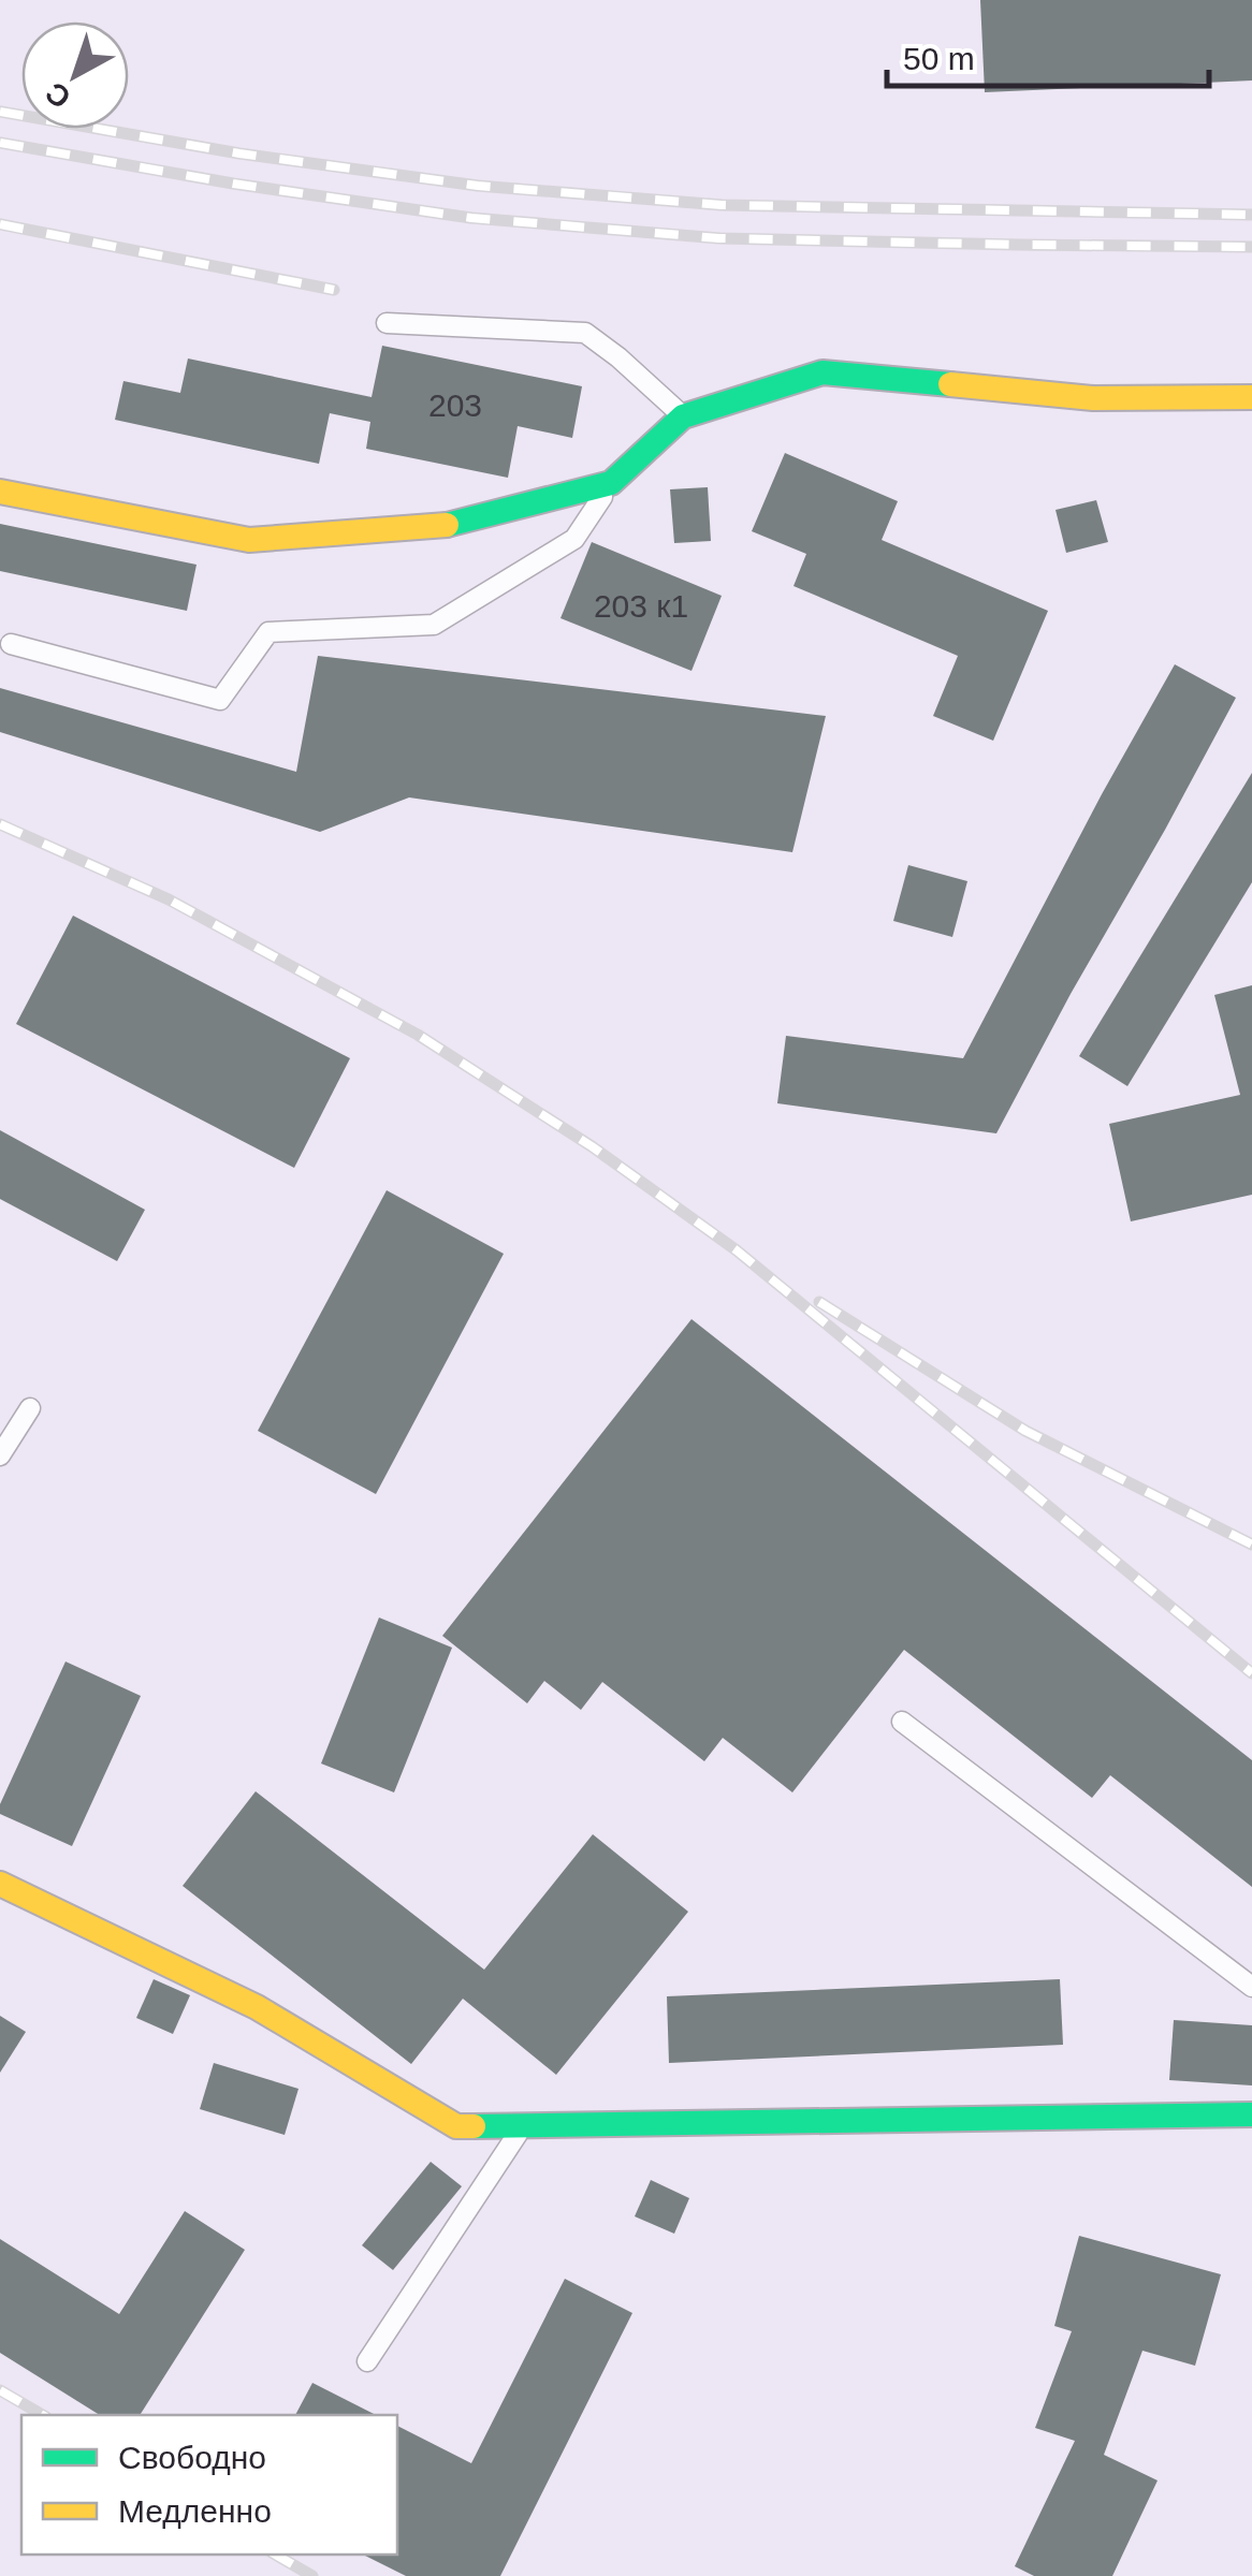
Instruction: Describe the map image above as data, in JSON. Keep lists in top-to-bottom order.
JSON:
{
  "house_numbers": ["203", "203 к1"],
  "legend": ["Свободно", "Медленно"],
  "scale_bar": "50 m",
  "north": "bottom left"
}
